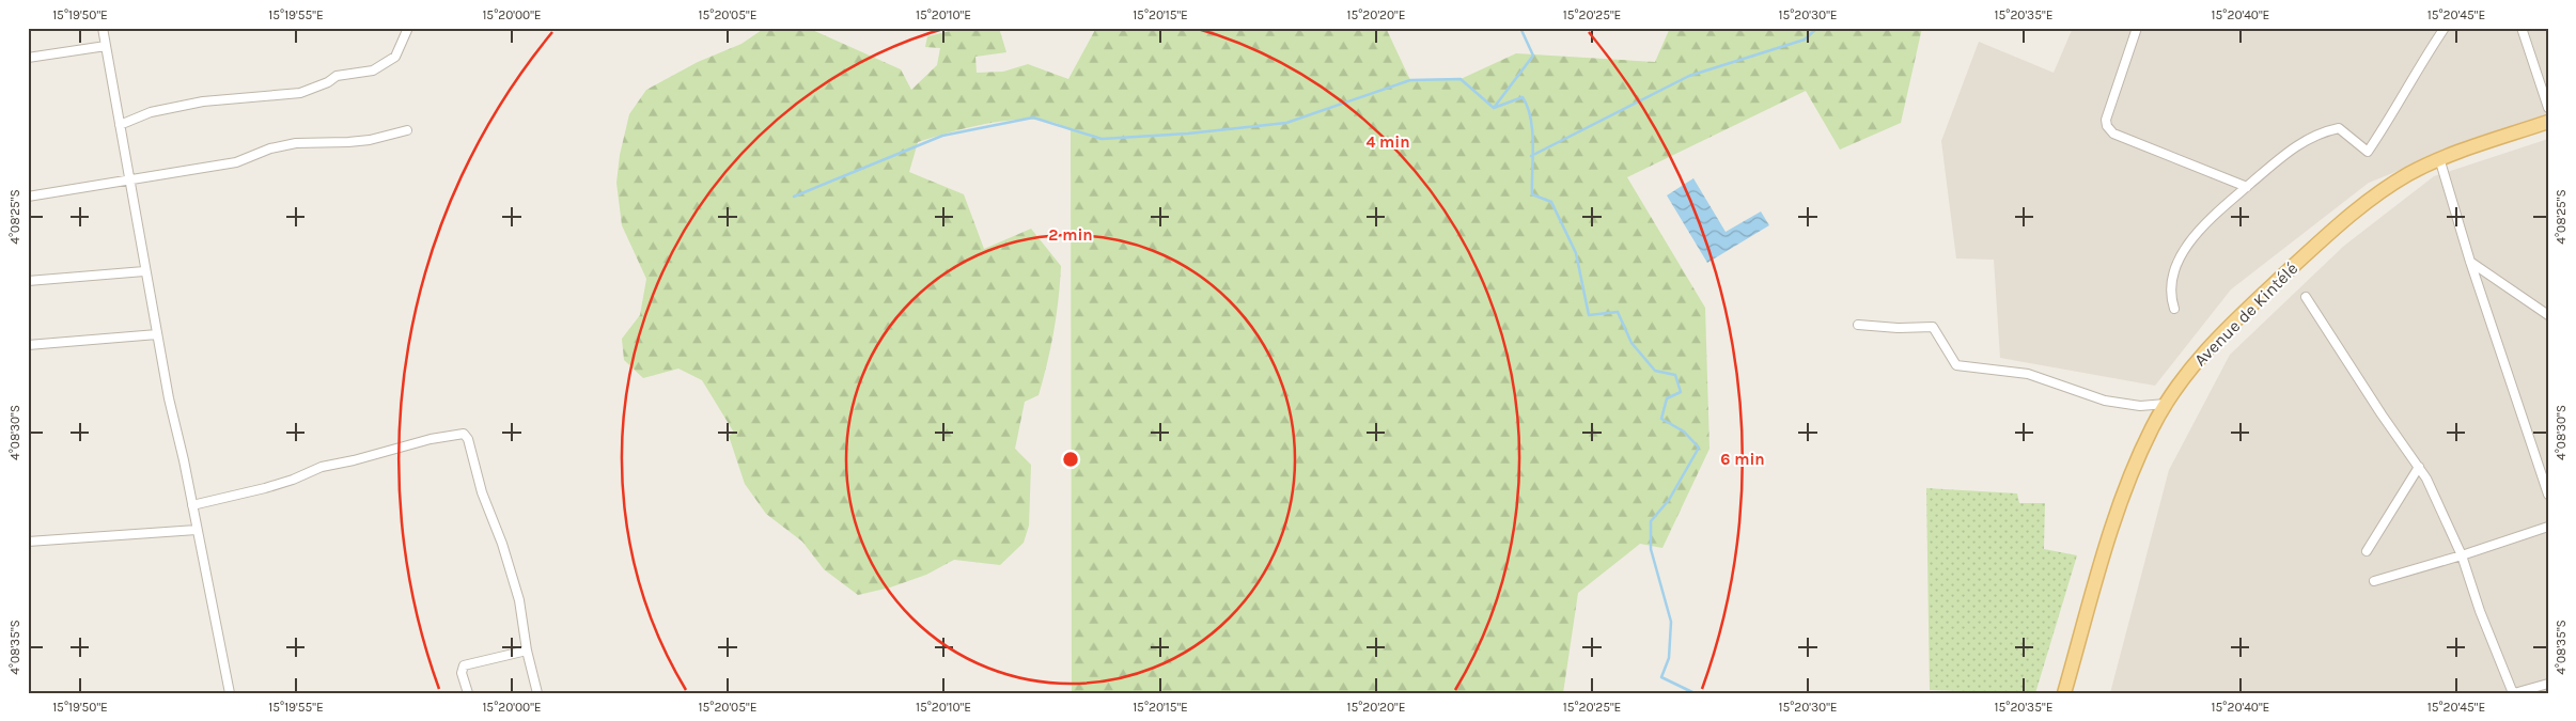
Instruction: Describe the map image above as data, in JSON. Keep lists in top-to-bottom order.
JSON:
{
  "streets": {
    "main road": ["Avenue de Kintélé"]
  },
  "coordinates": [
    "15°19'50\"E",
    "15°19'55\"E",
    "15°20'00\"E",
    "15°20'05\"E",
    "15°20'10\"E",
    "15°20'15\"E",
    "15°20'20\"E",
    "15°20'25\"E",
    "15°20'30\"E",
    "15°20'35\"E",
    "15°20'40\"E",
    "15°20'45\"E",
    "4°08'25\"S",
    "4°08'30\"S",
    "4°08'35\"S"
  ],
  "rings": ["4 min", "2 min", "6 min"]
}
